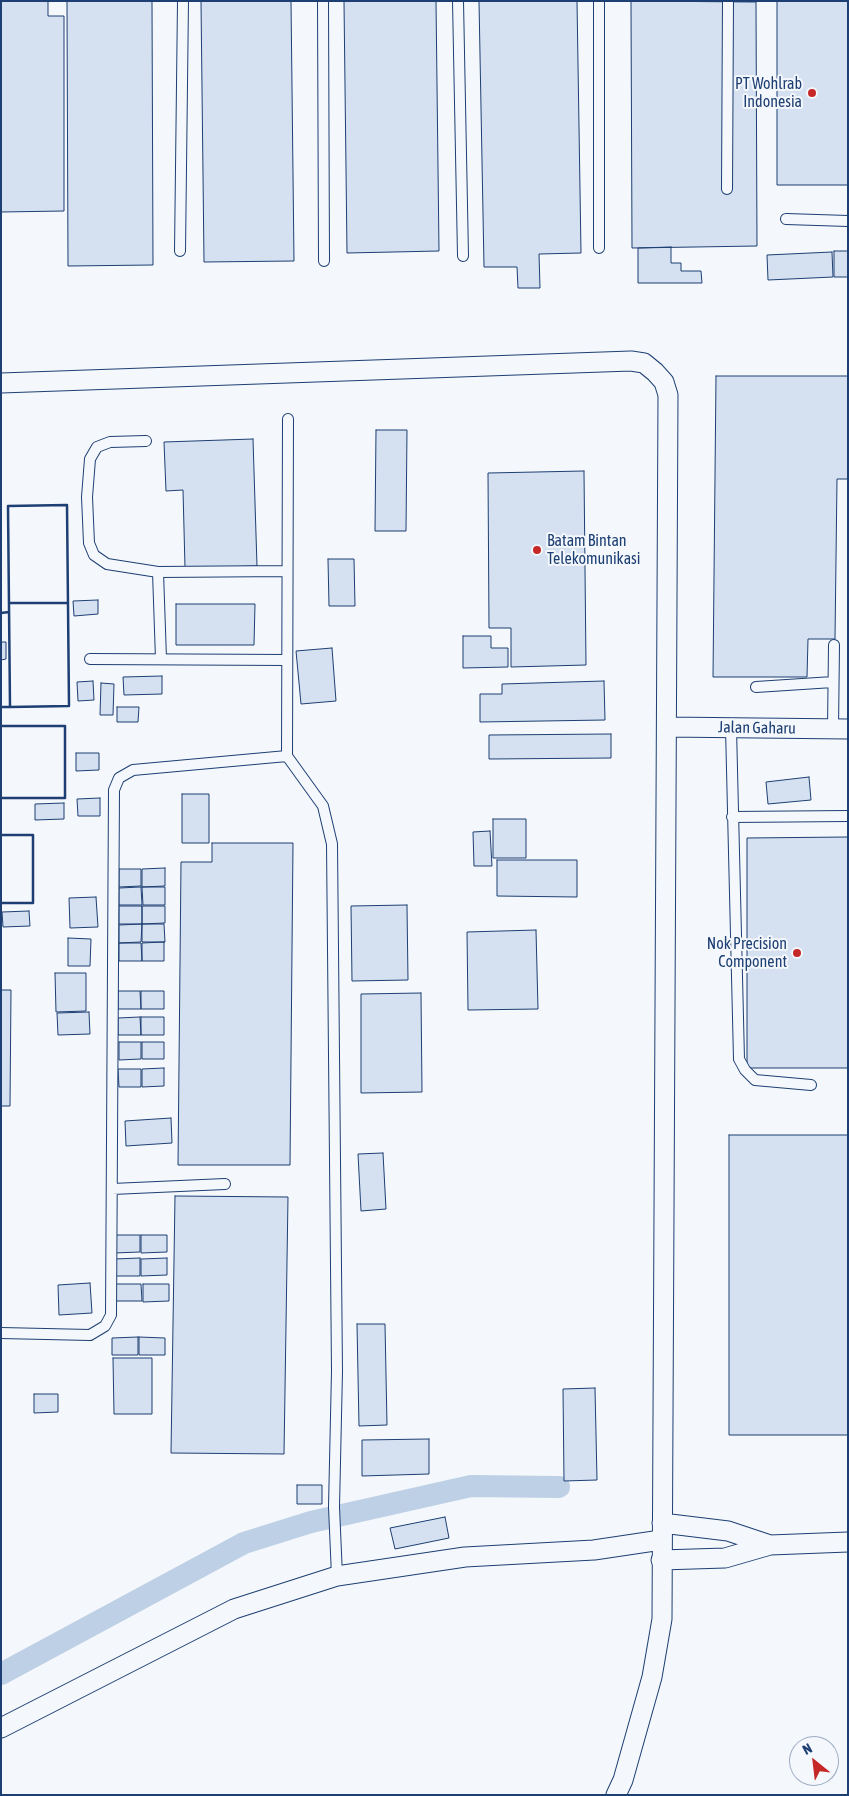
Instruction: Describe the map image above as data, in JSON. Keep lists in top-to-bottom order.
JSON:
{
  "streets": {
    "street": ["Jalan Gaharu"]
  },
  "places": ["PT Wohlrab Indonesia", "Batam Bintan Telekomunikasi", "Nok Precision Component"],
  "north": "top left"
}
